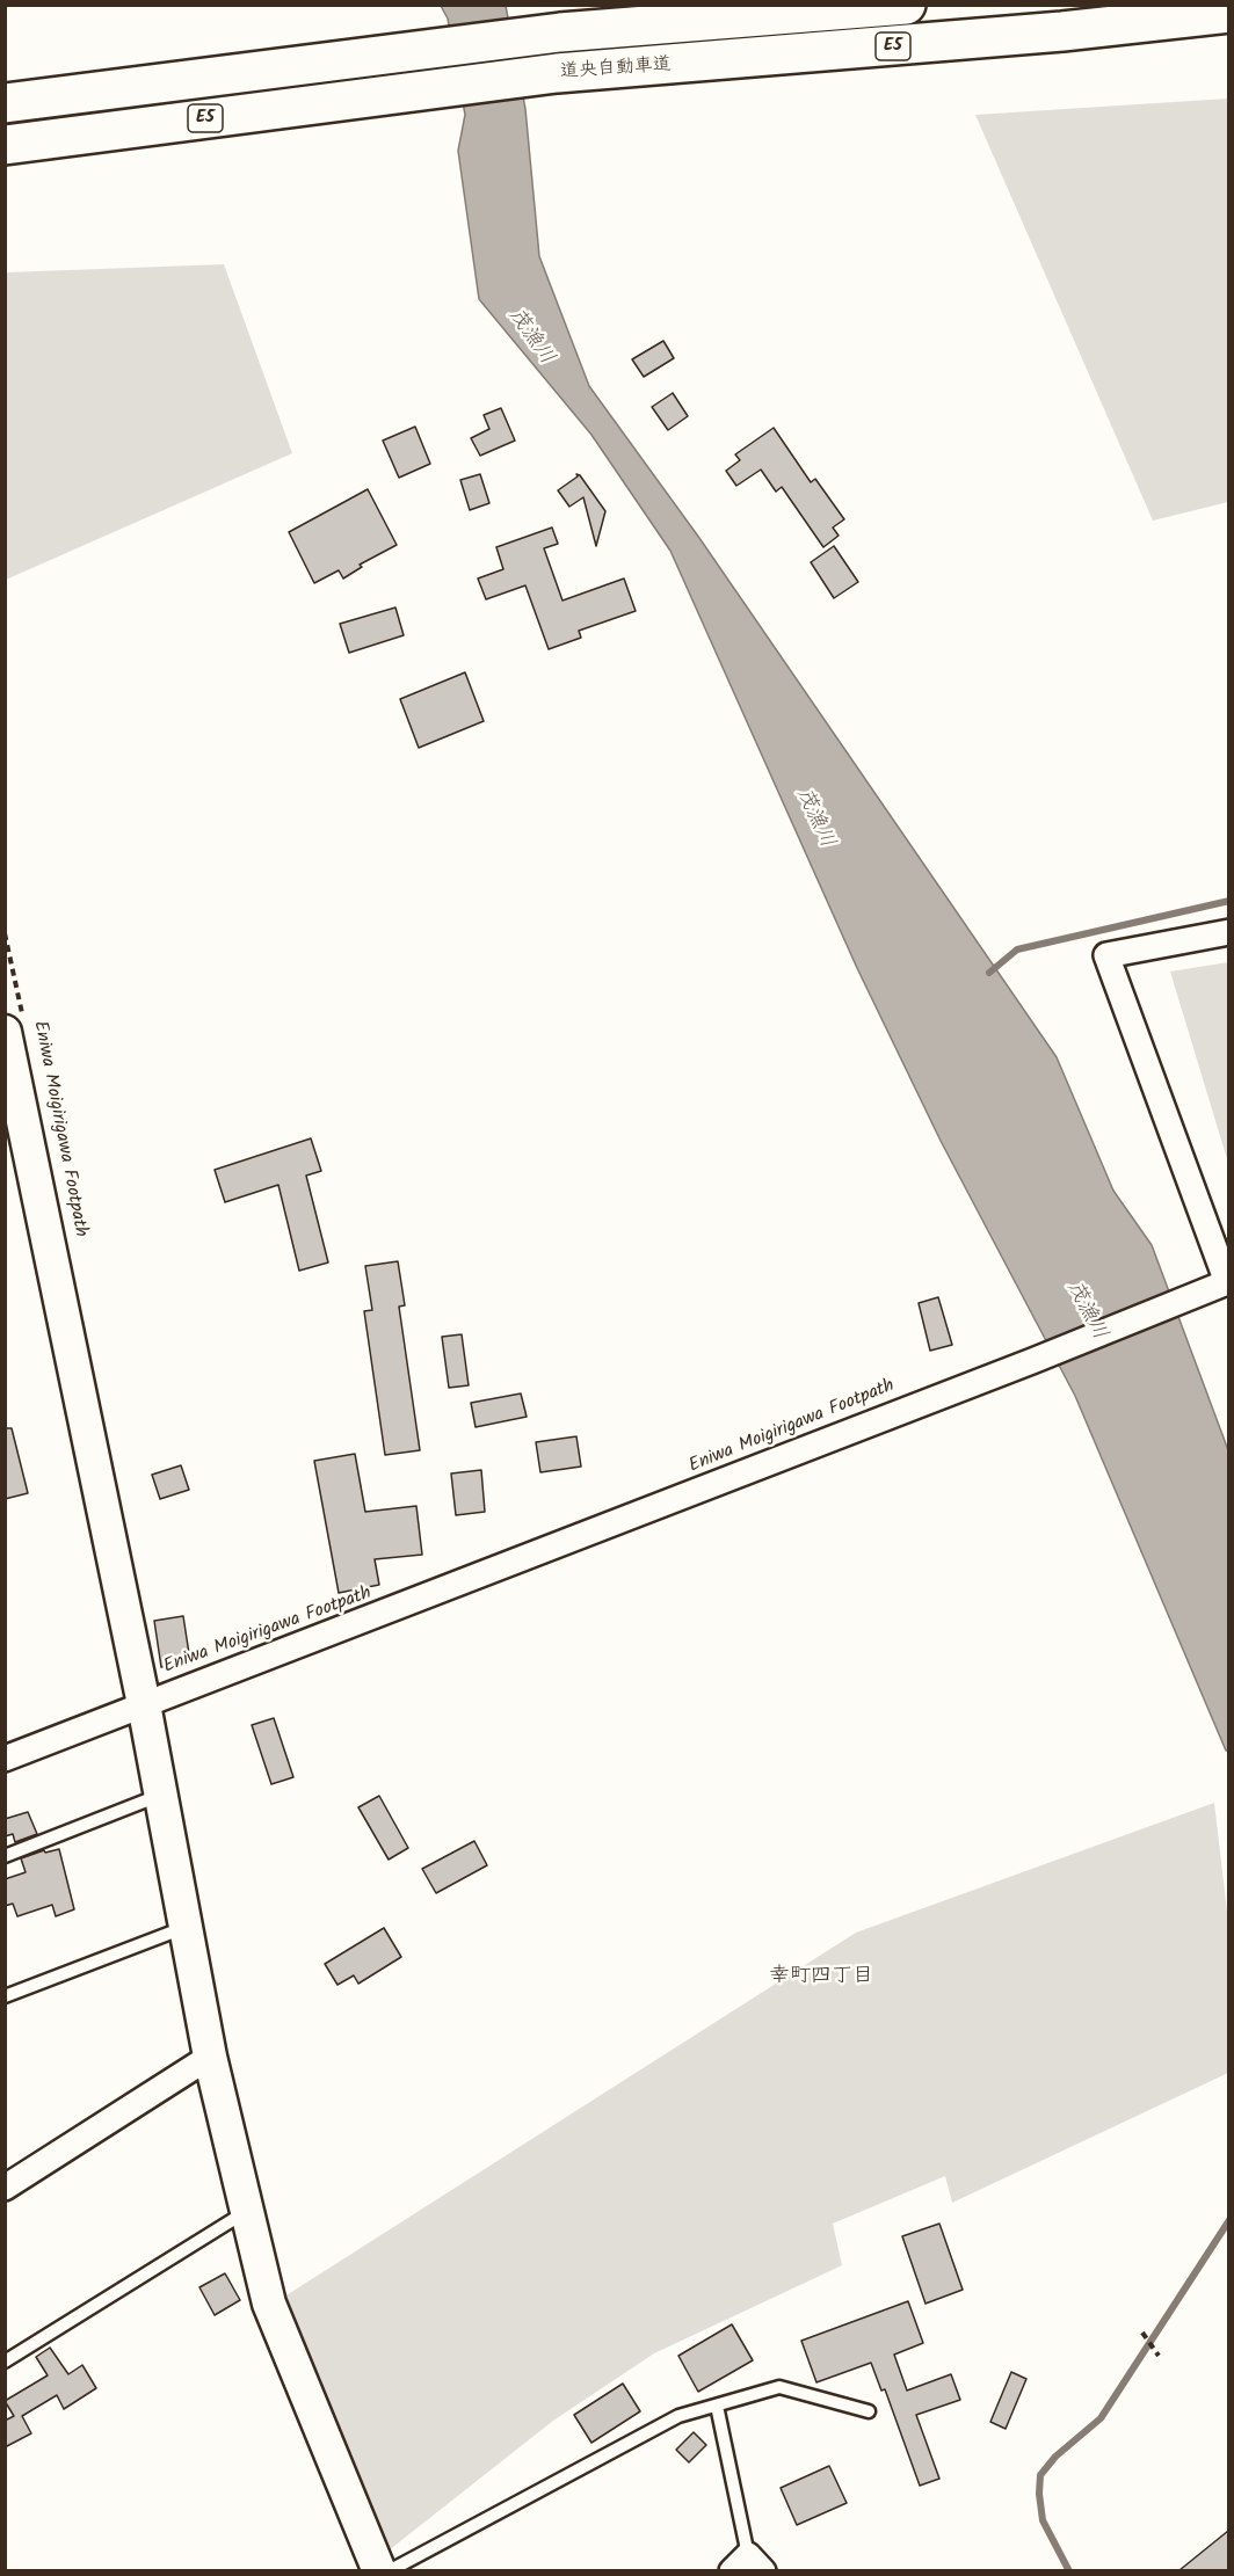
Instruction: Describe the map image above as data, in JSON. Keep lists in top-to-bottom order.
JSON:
{
  "streets": {
    "highway": ["E5", "道央自動車道"],
    "path": ["Eniwa Moigirigawa Footpath"]
  },
  "districts": ["幸町四丁目"],
  "water": ["茂漁川"]
}
